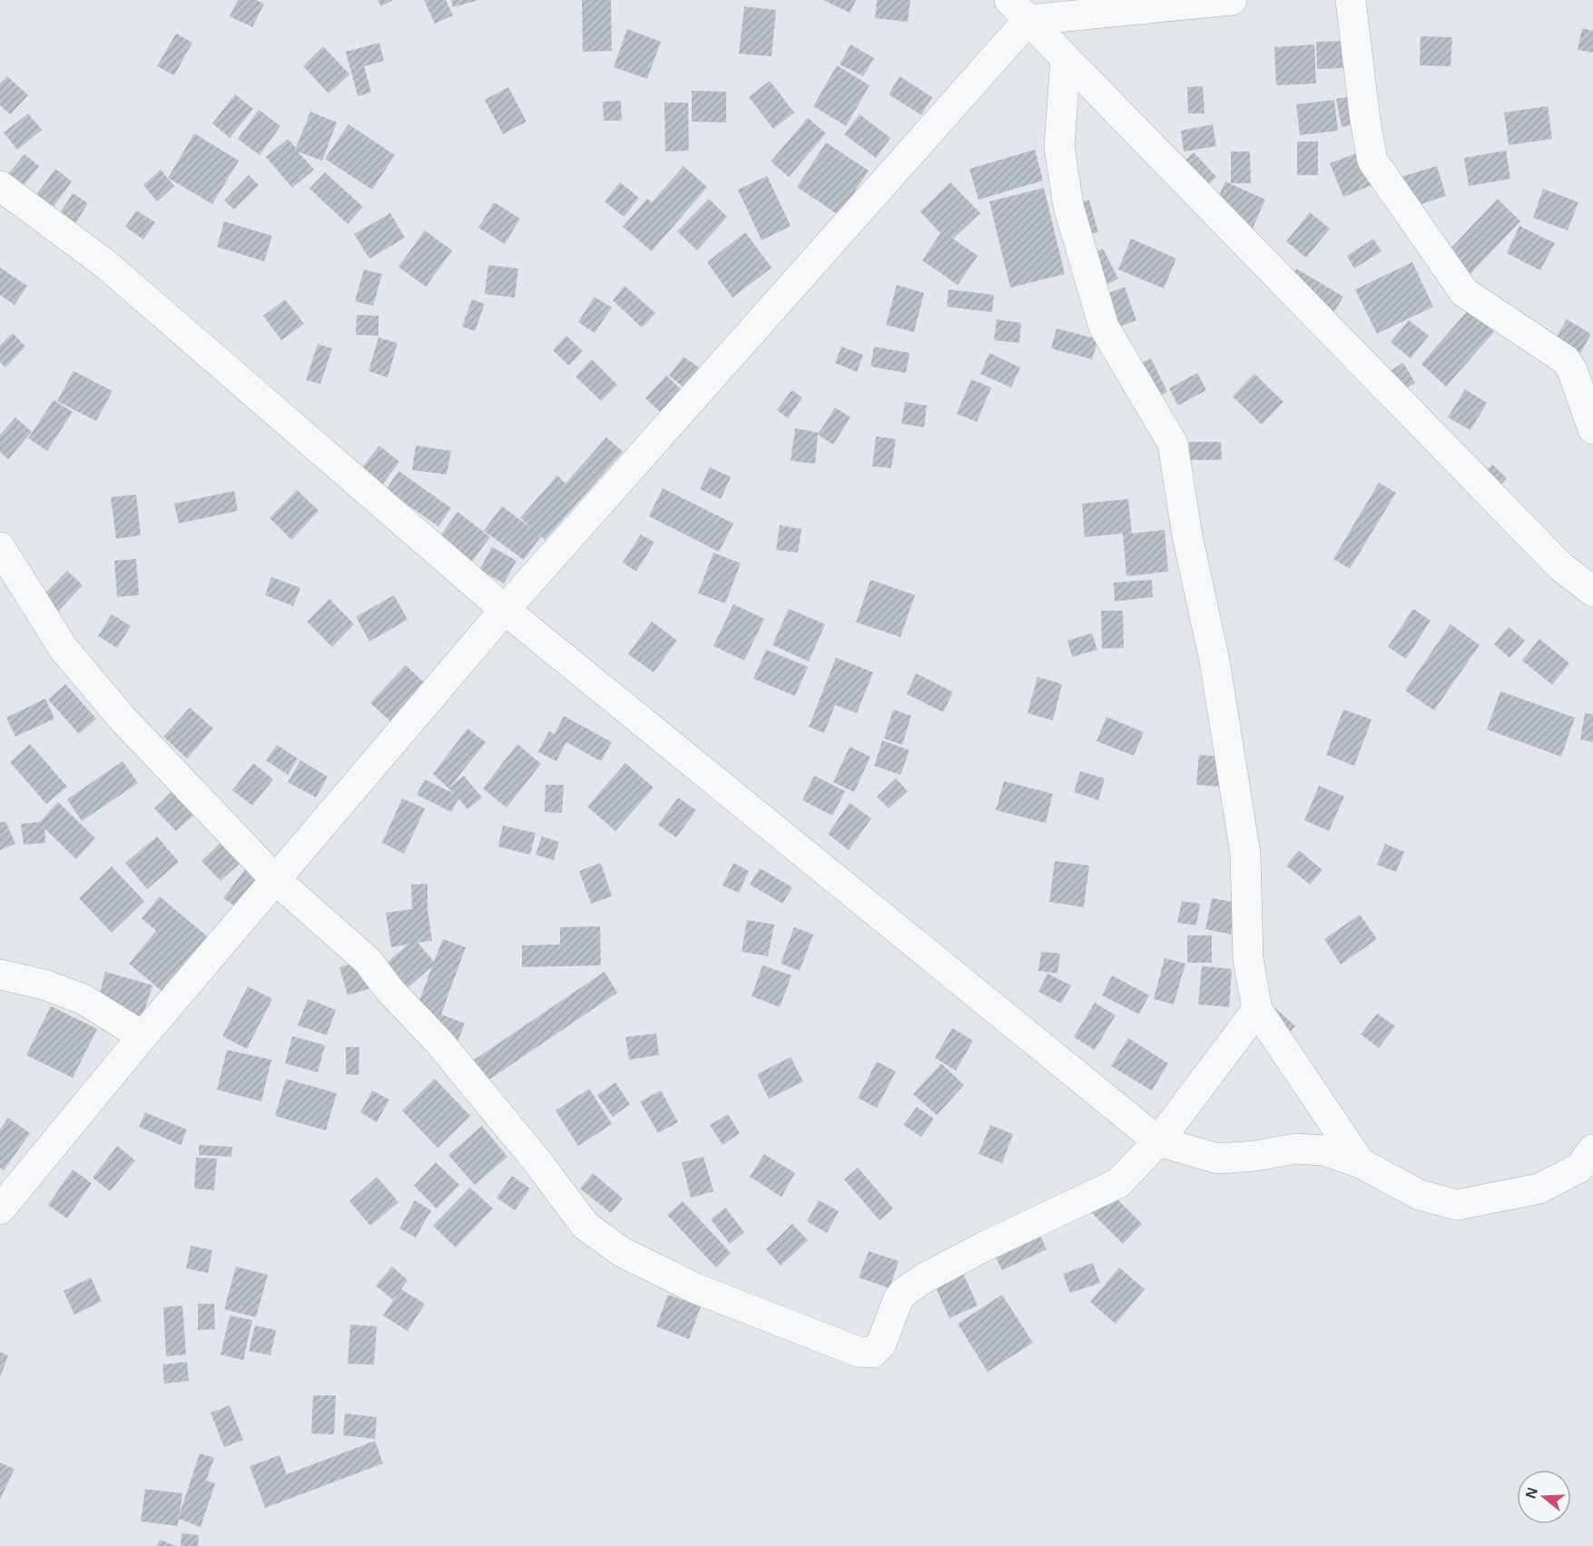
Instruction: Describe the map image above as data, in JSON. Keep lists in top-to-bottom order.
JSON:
{
  "north": "left"
}
